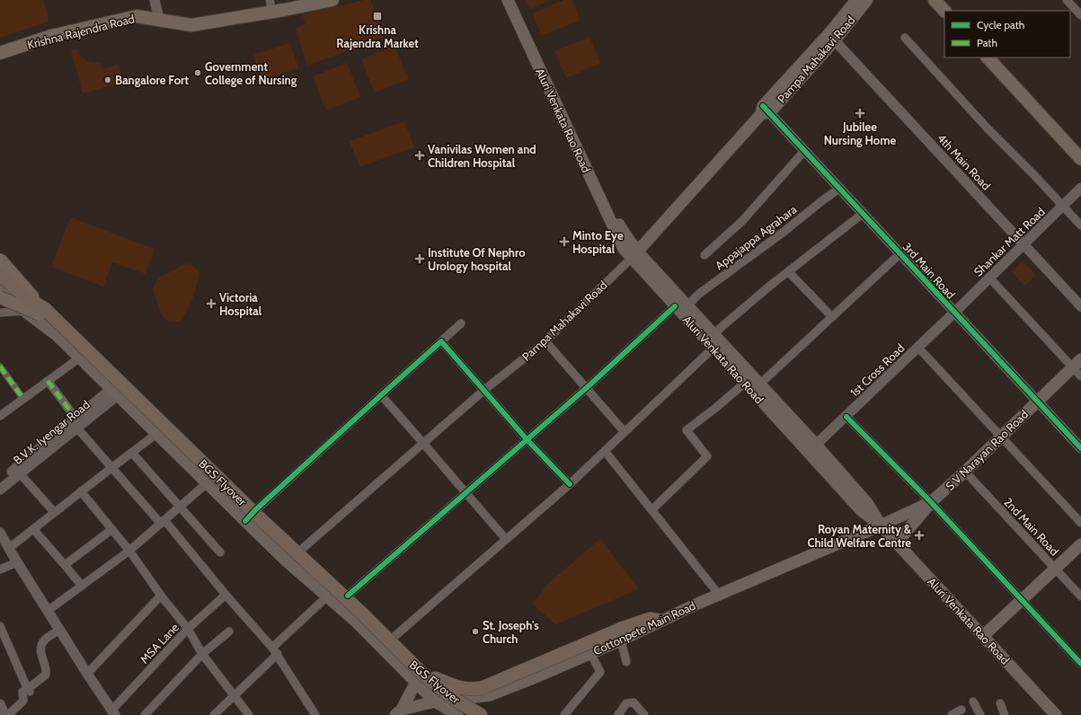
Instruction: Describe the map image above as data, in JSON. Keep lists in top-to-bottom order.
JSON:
{
  "streets": {
    "highway": ["BGS Flyover"],
    "main road": [
      "Krishna Rajendra Road",
      "Pampa Mahakavi Road",
      "Aluri Venkata Rao Road",
      "S V Narayan Rao Road",
      "Cottonpete Main Road"
    ],
    "street": [
      "4th Main Road",
      "Appajappa Agrahara",
      "Shankar Matt Road",
      "3rd Main Road",
      "1st Cross Road",
      "B.V.K. Iyengar Road",
      "2nd Main Road",
      "MSA Lane"
    ]
  },
  "crossings": [
    ["Pampa Mahakavi Road", "Aluri Venkata Rao Road"],
    ["Pampa Mahakavi Road", "4th Main Road"],
    ["Pampa Mahakavi Road", "3rd Main Road"],
    ["Aluri Venkata Rao Road", "Appajappa Agrahara"],
    ["Aluri Venkata Rao Road", "1st Cross Road"],
    ["Aluri Venkata Rao Road", "S V Narayan Rao Road"],
    ["Aluri Venkata Rao Road", "Cottonpete Main Road"],
    ["4th Main Road", "Shankar Matt Road"],
    ["Appajappa Agrahara", "3rd Main Road"],
    ["Shankar Matt Road", "3rd Main Road"],
    ["Shankar Matt Road", "1st Cross Road"],
    ["3rd Main Road", "1st Cross Road"],
    ["3rd Main Road", "S V Narayan Rao Road"],
    ["S V Narayan Rao Road", "2nd Main Road"],
    ["S V Narayan Rao Road", "Cottonpete Main Road"],
    ["BGS Flyover", "Cottonpete Main Road"]
  ],
  "places": {
    "transit": ["Krishna Rajendra Market"],
    "other": ["Government College of Nursing", "Bangalore Fort", "St. Joseph's Church"],
    "health": [
      "Jubilee Nursing Home",
      "Vanivilas Women and Children Hospital",
      "Minto Eye Hospital",
      "Institute Of Nephro Urology hospital",
      "Victoria Hospital",
      "Royan Maternity & Child Welfare Centre"
    ]
  },
  "legend": ["Cycle path", "Path"]
}
